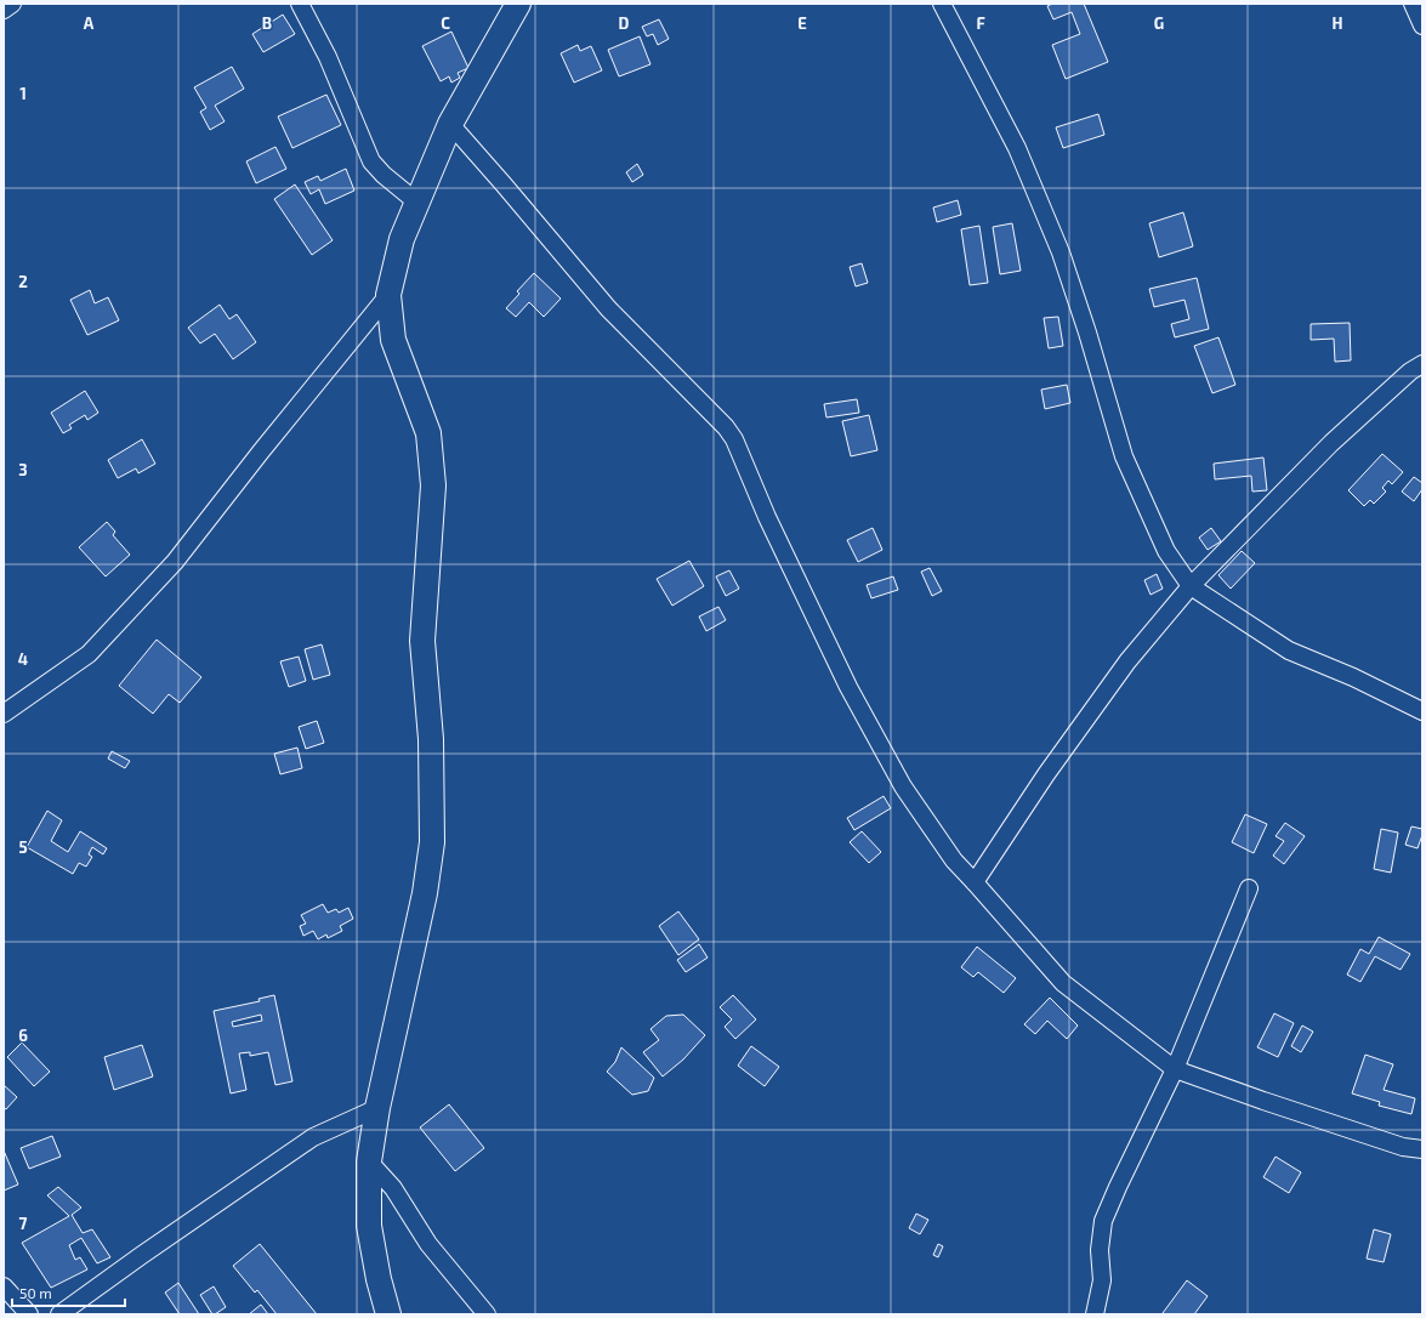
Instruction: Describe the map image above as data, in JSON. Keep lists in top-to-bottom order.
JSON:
{
  "scale_bar": "50 m",
  "grid": {
    "columns": [
      "A",
      "B",
      "C",
      "D",
      "E",
      "F",
      "G",
      "H"
    ],
    "rows": [
      "1",
      "2",
      "3",
      "4",
      "5",
      "6",
      "7"
    ]
  }
}
